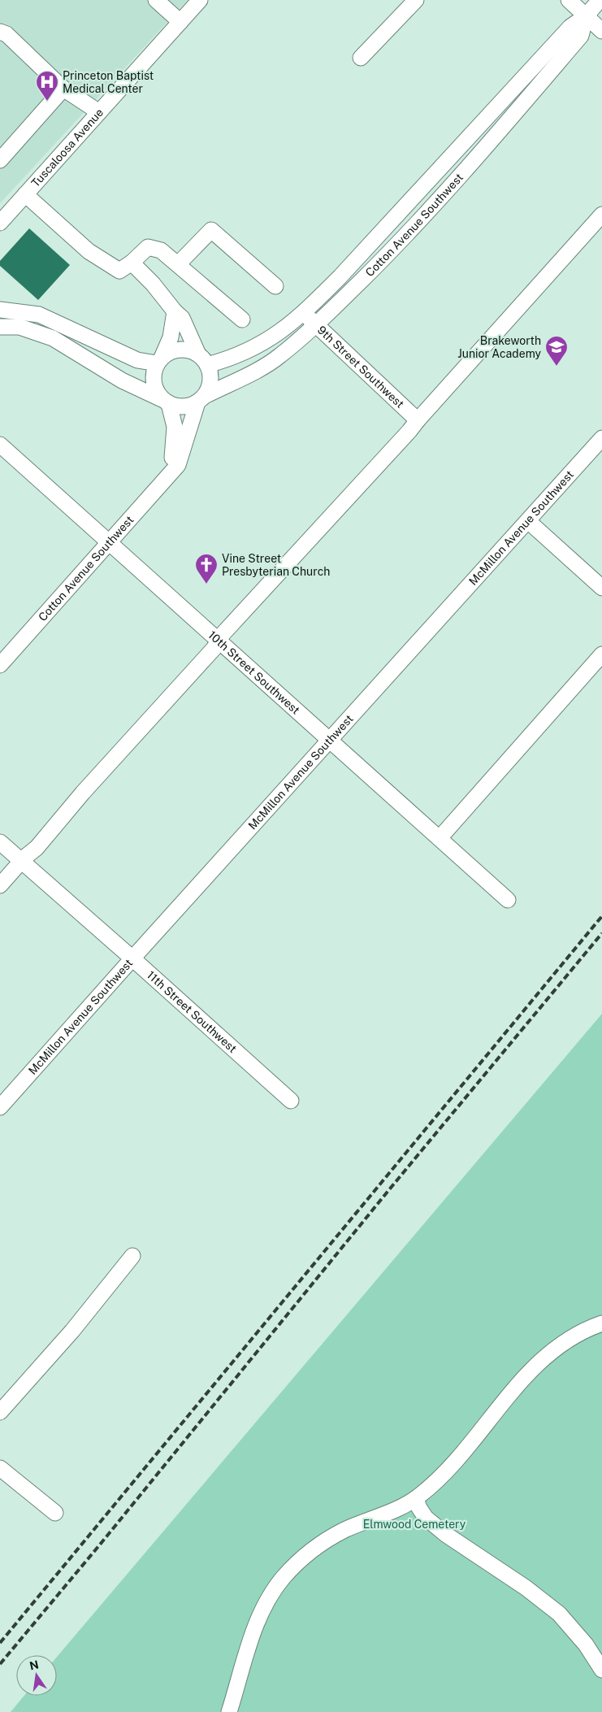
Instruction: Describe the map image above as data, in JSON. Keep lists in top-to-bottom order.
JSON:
{
  "streets": {
    "street": [
      "Tuscaloosa Avenue",
      "Cotton Avenue Southwest",
      "9th Street Southwest",
      "McMillon Avenue Southwest",
      "10th Street Southwest",
      "11th Street Southwest"
    ]
  },
  "crossings": [
    ["Cotton Avenue Southwest", "9th Street Southwest"],
    ["Cotton Avenue Southwest", "10th Street Southwest"],
    ["McMillon Avenue Southwest", "10th Street Southwest"],
    ["McMillon Avenue Southwest", "11th Street Southwest"]
  ],
  "parks": ["Elmwood Cemetery"],
  "places": {
    "hospital": ["Princeton Baptist Medical Center"],
    "school or university": ["Brakeworth Junior Academy"],
    "church": ["Vine Street Presbyterian Church"]
  },
  "north": "top"
}
